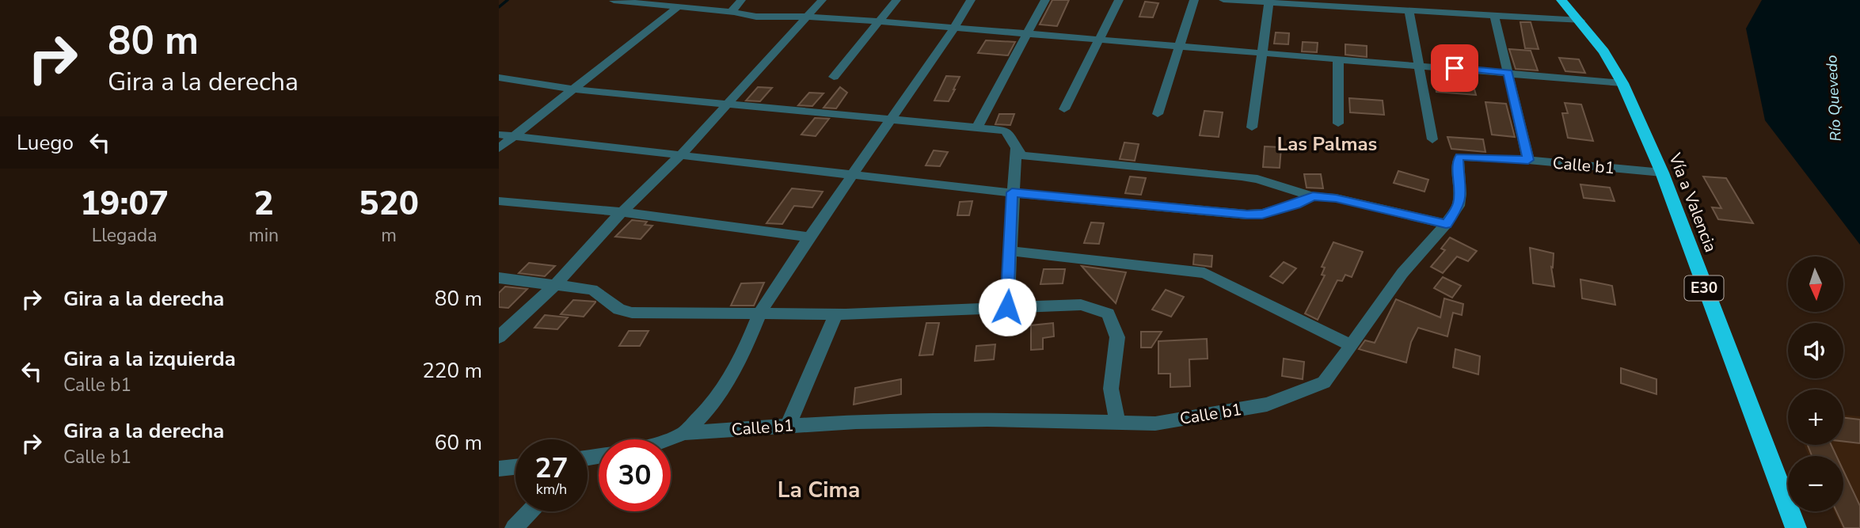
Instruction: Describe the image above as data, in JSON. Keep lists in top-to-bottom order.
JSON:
{
  "streets": {
    "highway": ["Vía a Valencia", "E30"],
    "street": ["Calle b1"]
  },
  "crossings": [
    ["Calle b1", "Vía a Valencia"]
  ],
  "districts": ["Las Palmas", "La Cima"],
  "water": ["Río Quevedo"],
  "north": "bottom",
  "page": {
    "turn": ["80 m", "Gira a la derecha"],
    "then": "Luego",
    "eta": [
      "19:07",
      "Llegada",
      "2",
      "min",
      "520",
      "m"
    ],
    "map_buttons": ["+", "−"],
    "list": [
      {
        "name": "Gira a la derecha",
        "value": "80 m"
      },
      {
        "name": "Gira a la izquierda",
        "note": "Calle b1",
        "value": "220 m"
      },
      {
        "name": "Gira a la derecha",
        "note": "Calle b1",
        "value": "60 m"
      }
    ],
    "speed": "27 km/h",
    "limit": "30"
  }
}
